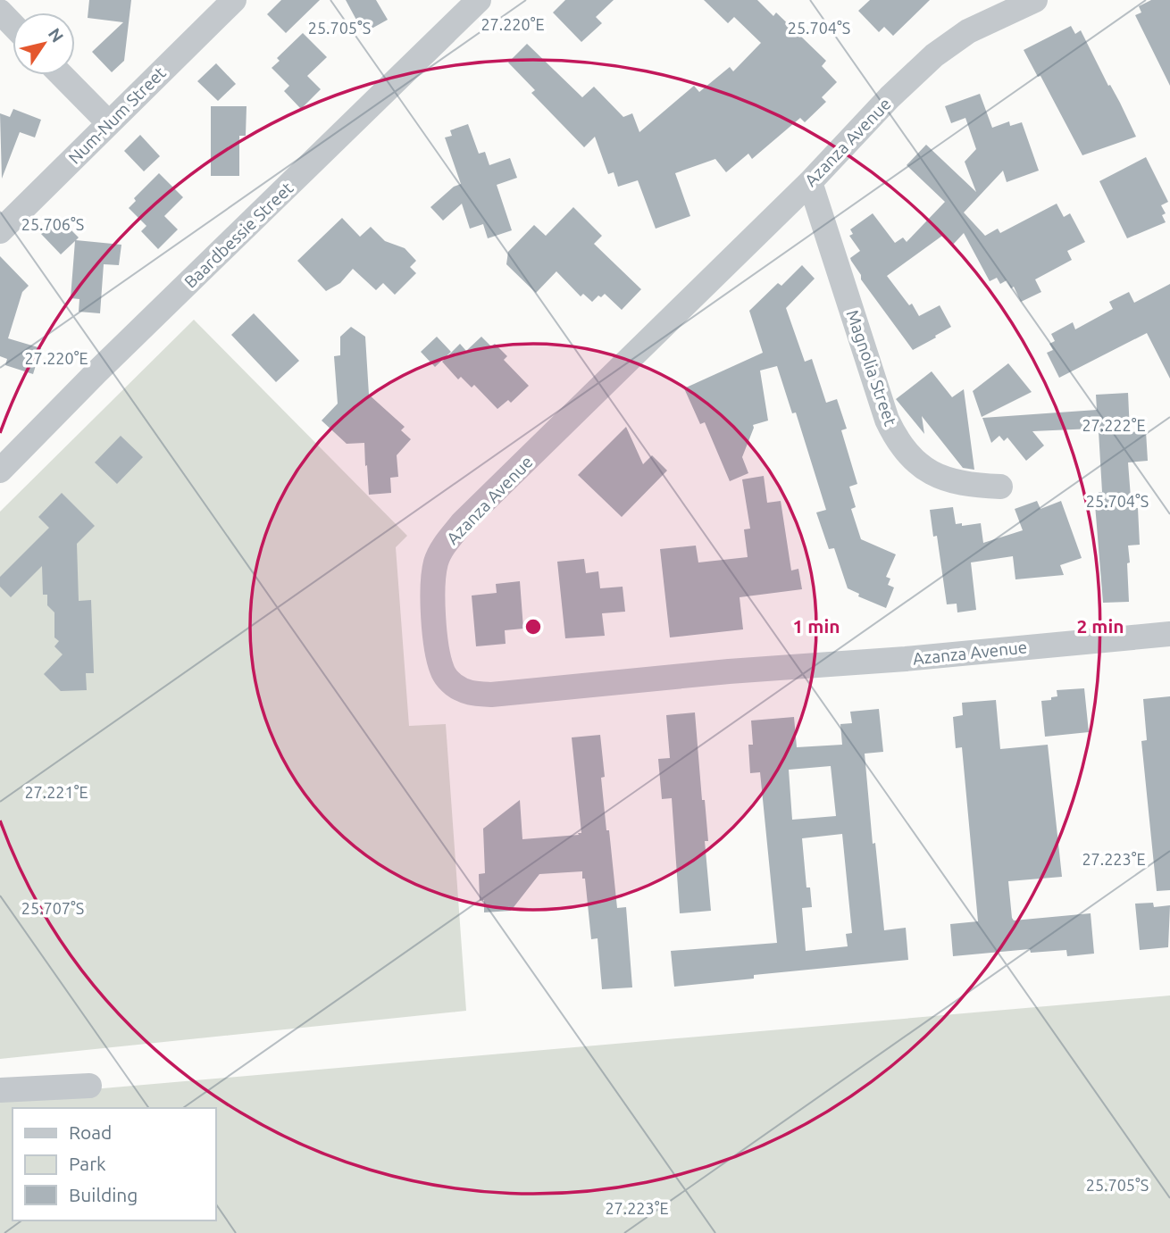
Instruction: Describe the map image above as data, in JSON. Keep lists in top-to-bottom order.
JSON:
{
  "streets": {
    "street": [
      "Num-Num Street",
      "Azanza Avenue",
      "Baardbessie Street",
      "Magnolia Street"
    ]
  },
  "crossings": [
    ["Azanza Avenue", "Magnolia Street"]
  ],
  "legend": ["Road", "Park", "Building"],
  "north": "top right",
  "coordinates": [
    "27.220°E",
    "25.705°S",
    "25.704°S",
    "25.706°S",
    "27.222°E",
    "27.221°E",
    "27.223°E",
    "25.707°S"
  ],
  "rings": ["1 min", "2 min"]
}
